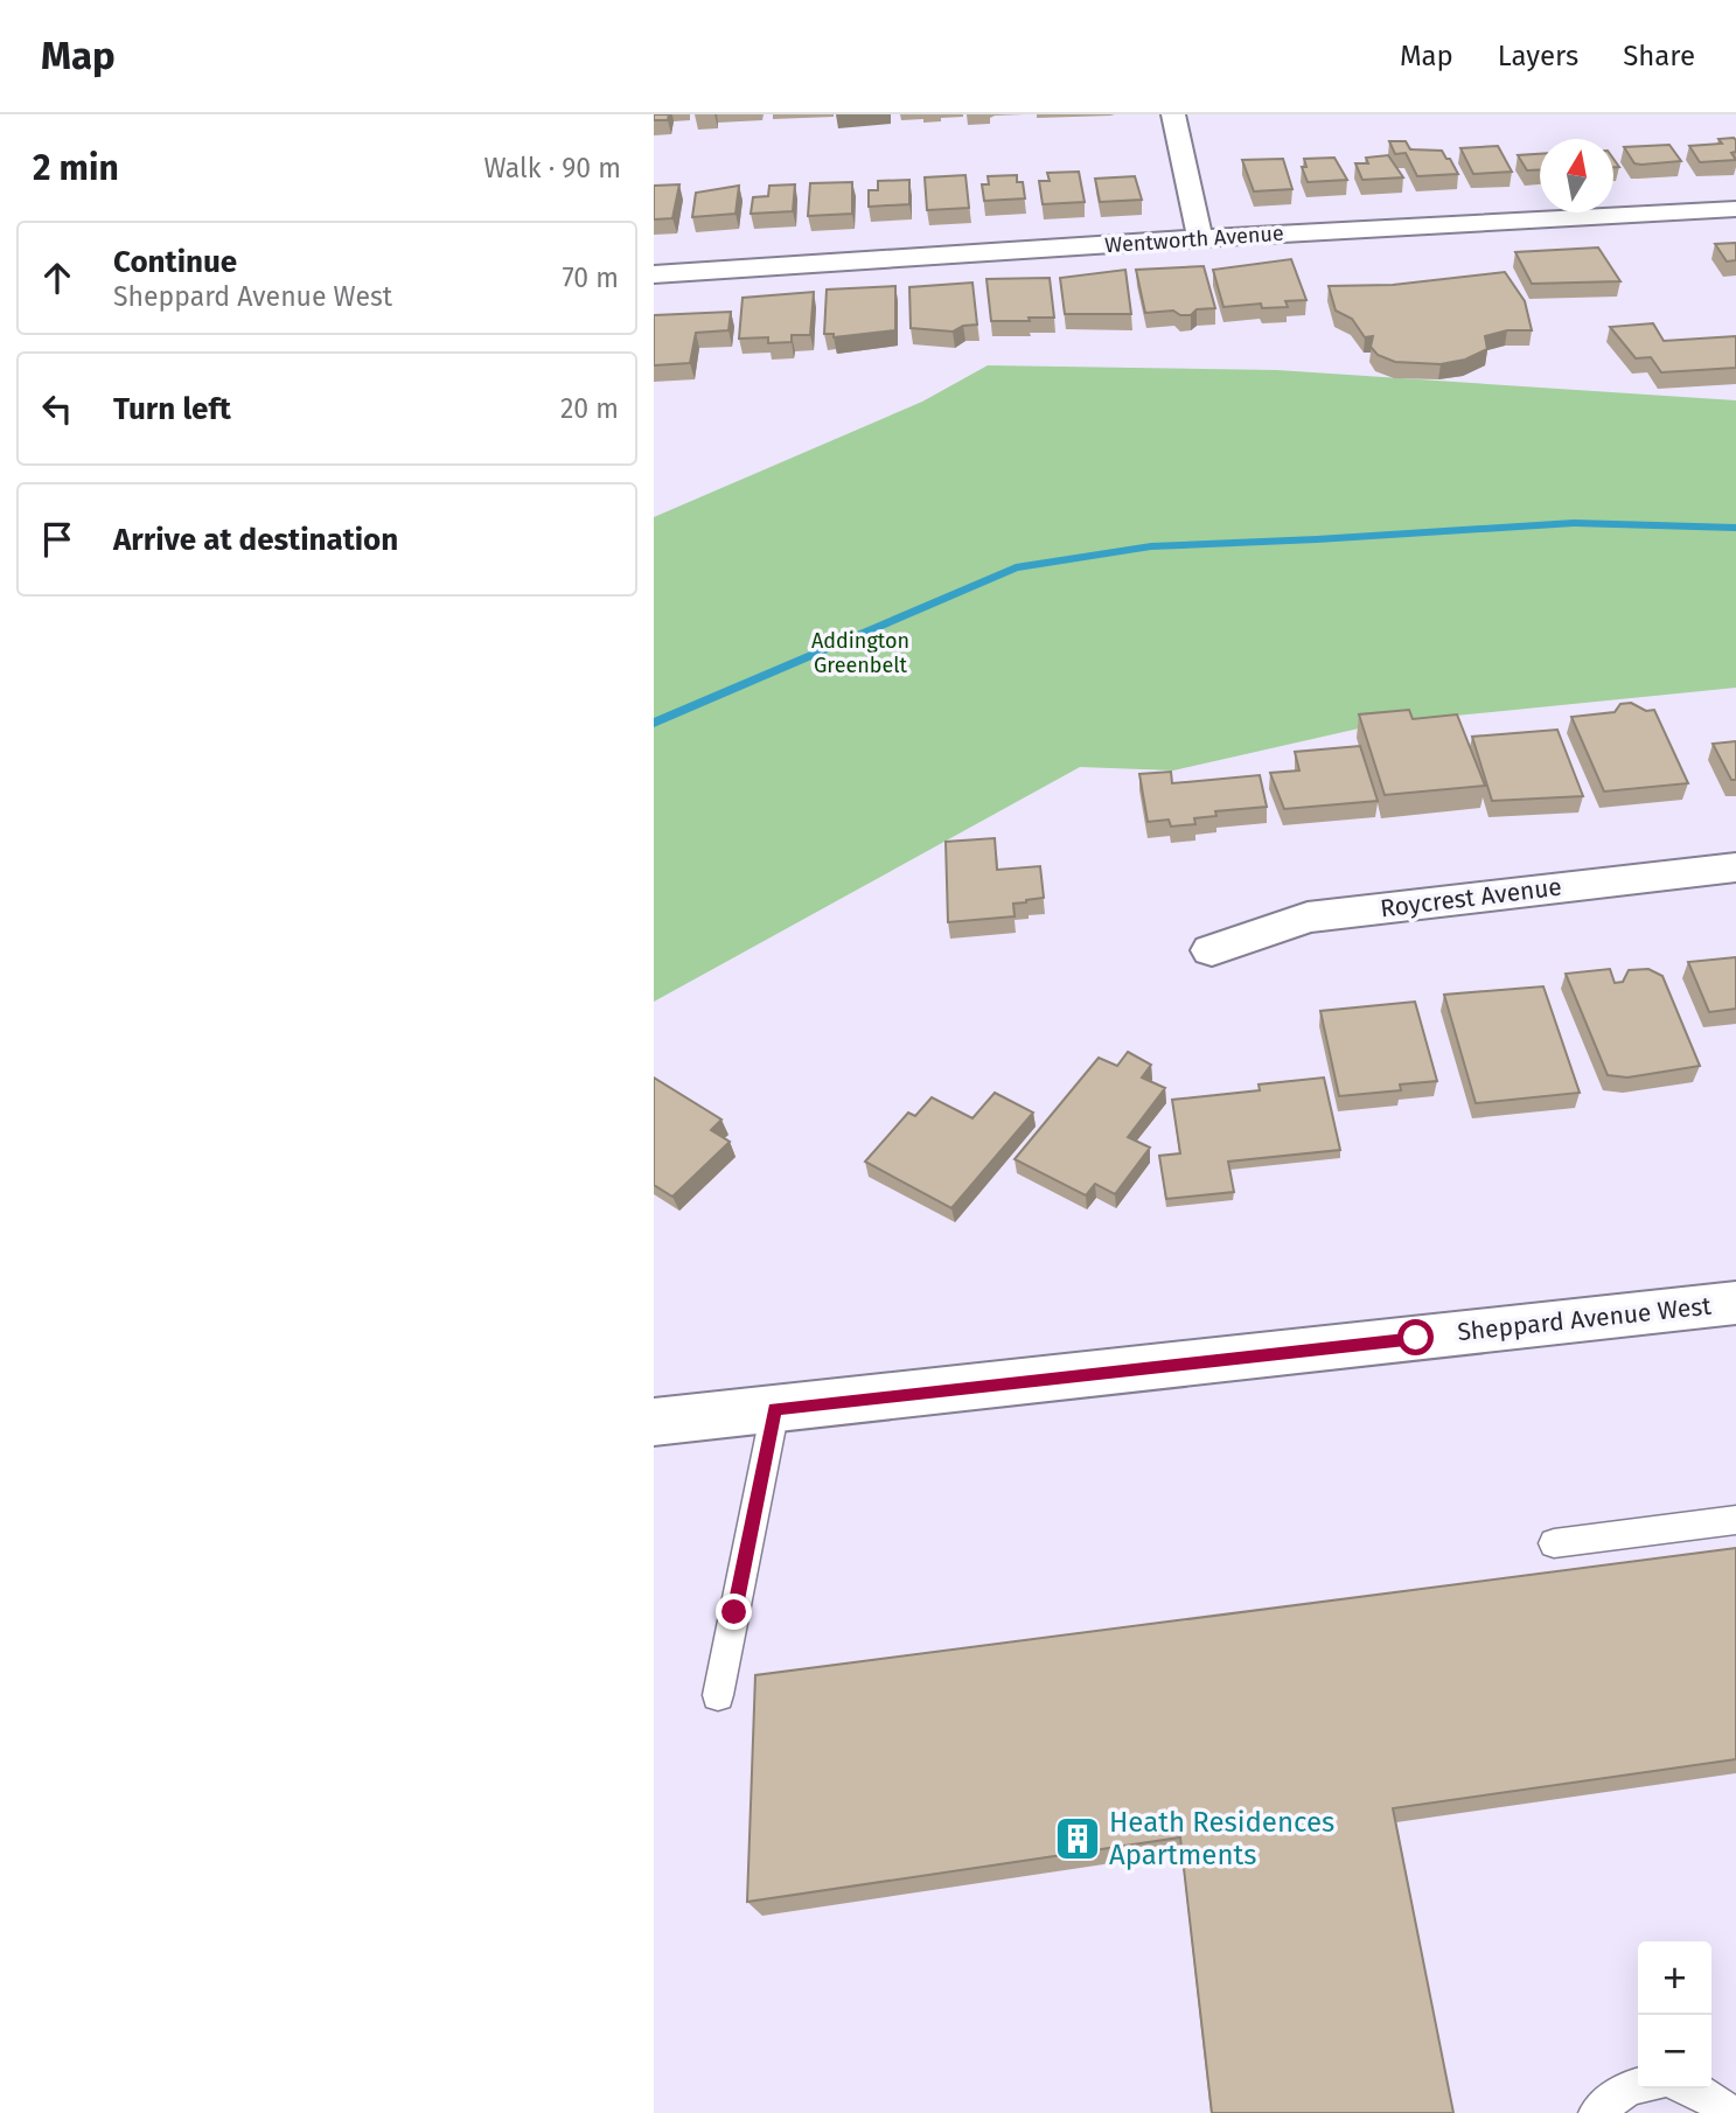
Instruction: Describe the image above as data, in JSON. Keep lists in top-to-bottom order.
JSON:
{
  "streets": {
    "street": ["Wentworth Avenue", "Roycrest Avenue", "Sheppard Avenue West"]
  },
  "parks": ["Addington Greenbelt"],
  "places": {
    "building": ["Heath Residences Apartments"]
  },
  "north": "top",
  "page": {
    "header": "Map",
    "nav": ["Map", "Layers", "Share"],
    "heading": ["2 min", "Walk · 90 m"],
    "list": [
      ["Continue", "Sheppard Avenue West", "70 m"],
      ["Turn left", "20 m"],
      "Arrive at destination"
    ],
    "map_buttons": ["+", "−"]
  }
}
